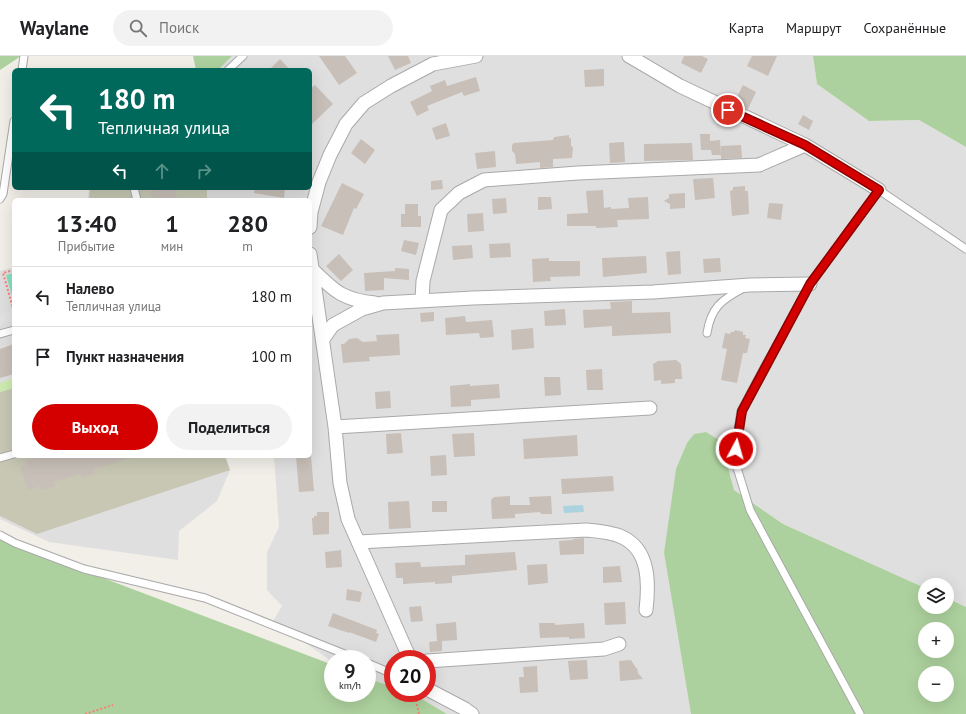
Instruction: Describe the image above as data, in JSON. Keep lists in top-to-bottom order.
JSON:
{
  "page": {
    "header": "Waylane",
    "search": "Поиск",
    "nav": ["Карта", "Маршрут", "Сохранённые"],
    "turn": ["180 m", "Тепличная улица"],
    "eta": [
      "13:40",
      "Прибытие",
      "1",
      "мин",
      "280",
      "m"
    ],
    "list": [
      {
        "name": "Налево",
        "note": "Тепличная улица",
        "value": "180 m"
      },
      {
        "name": "Пункт назначения",
        "value": "100 m"
      }
    ],
    "buttons": ["Выход", "Поделиться"],
    "map_buttons": ["+", "−"],
    "speed": "9 km/h",
    "limit": "20"
  }
}
